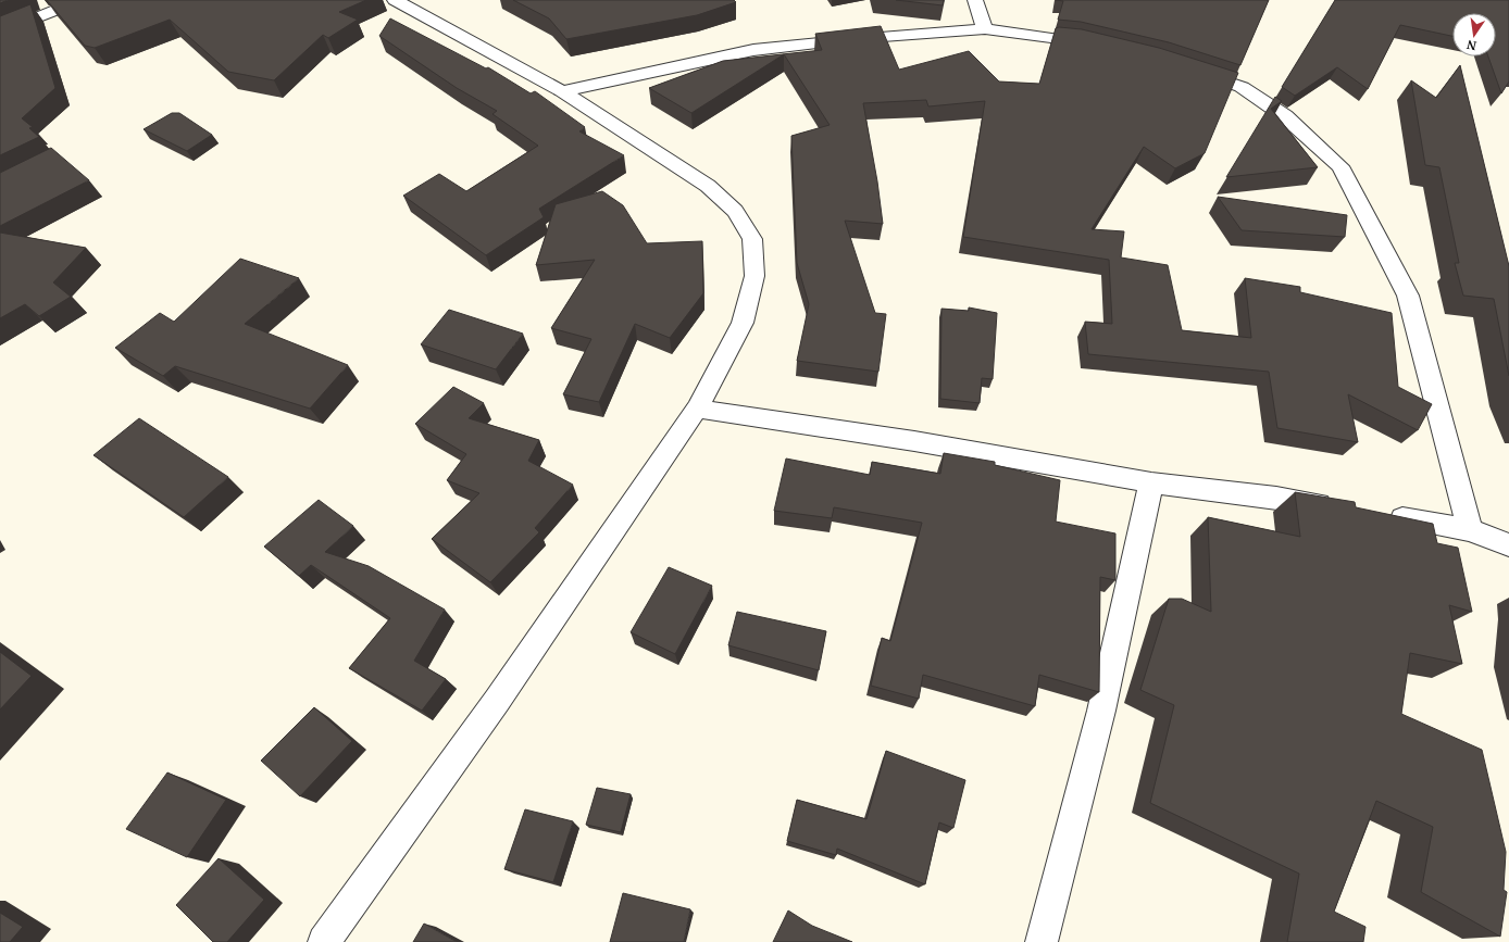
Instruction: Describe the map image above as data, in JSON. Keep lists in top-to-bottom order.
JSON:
{
  "north": "bottom"
}
